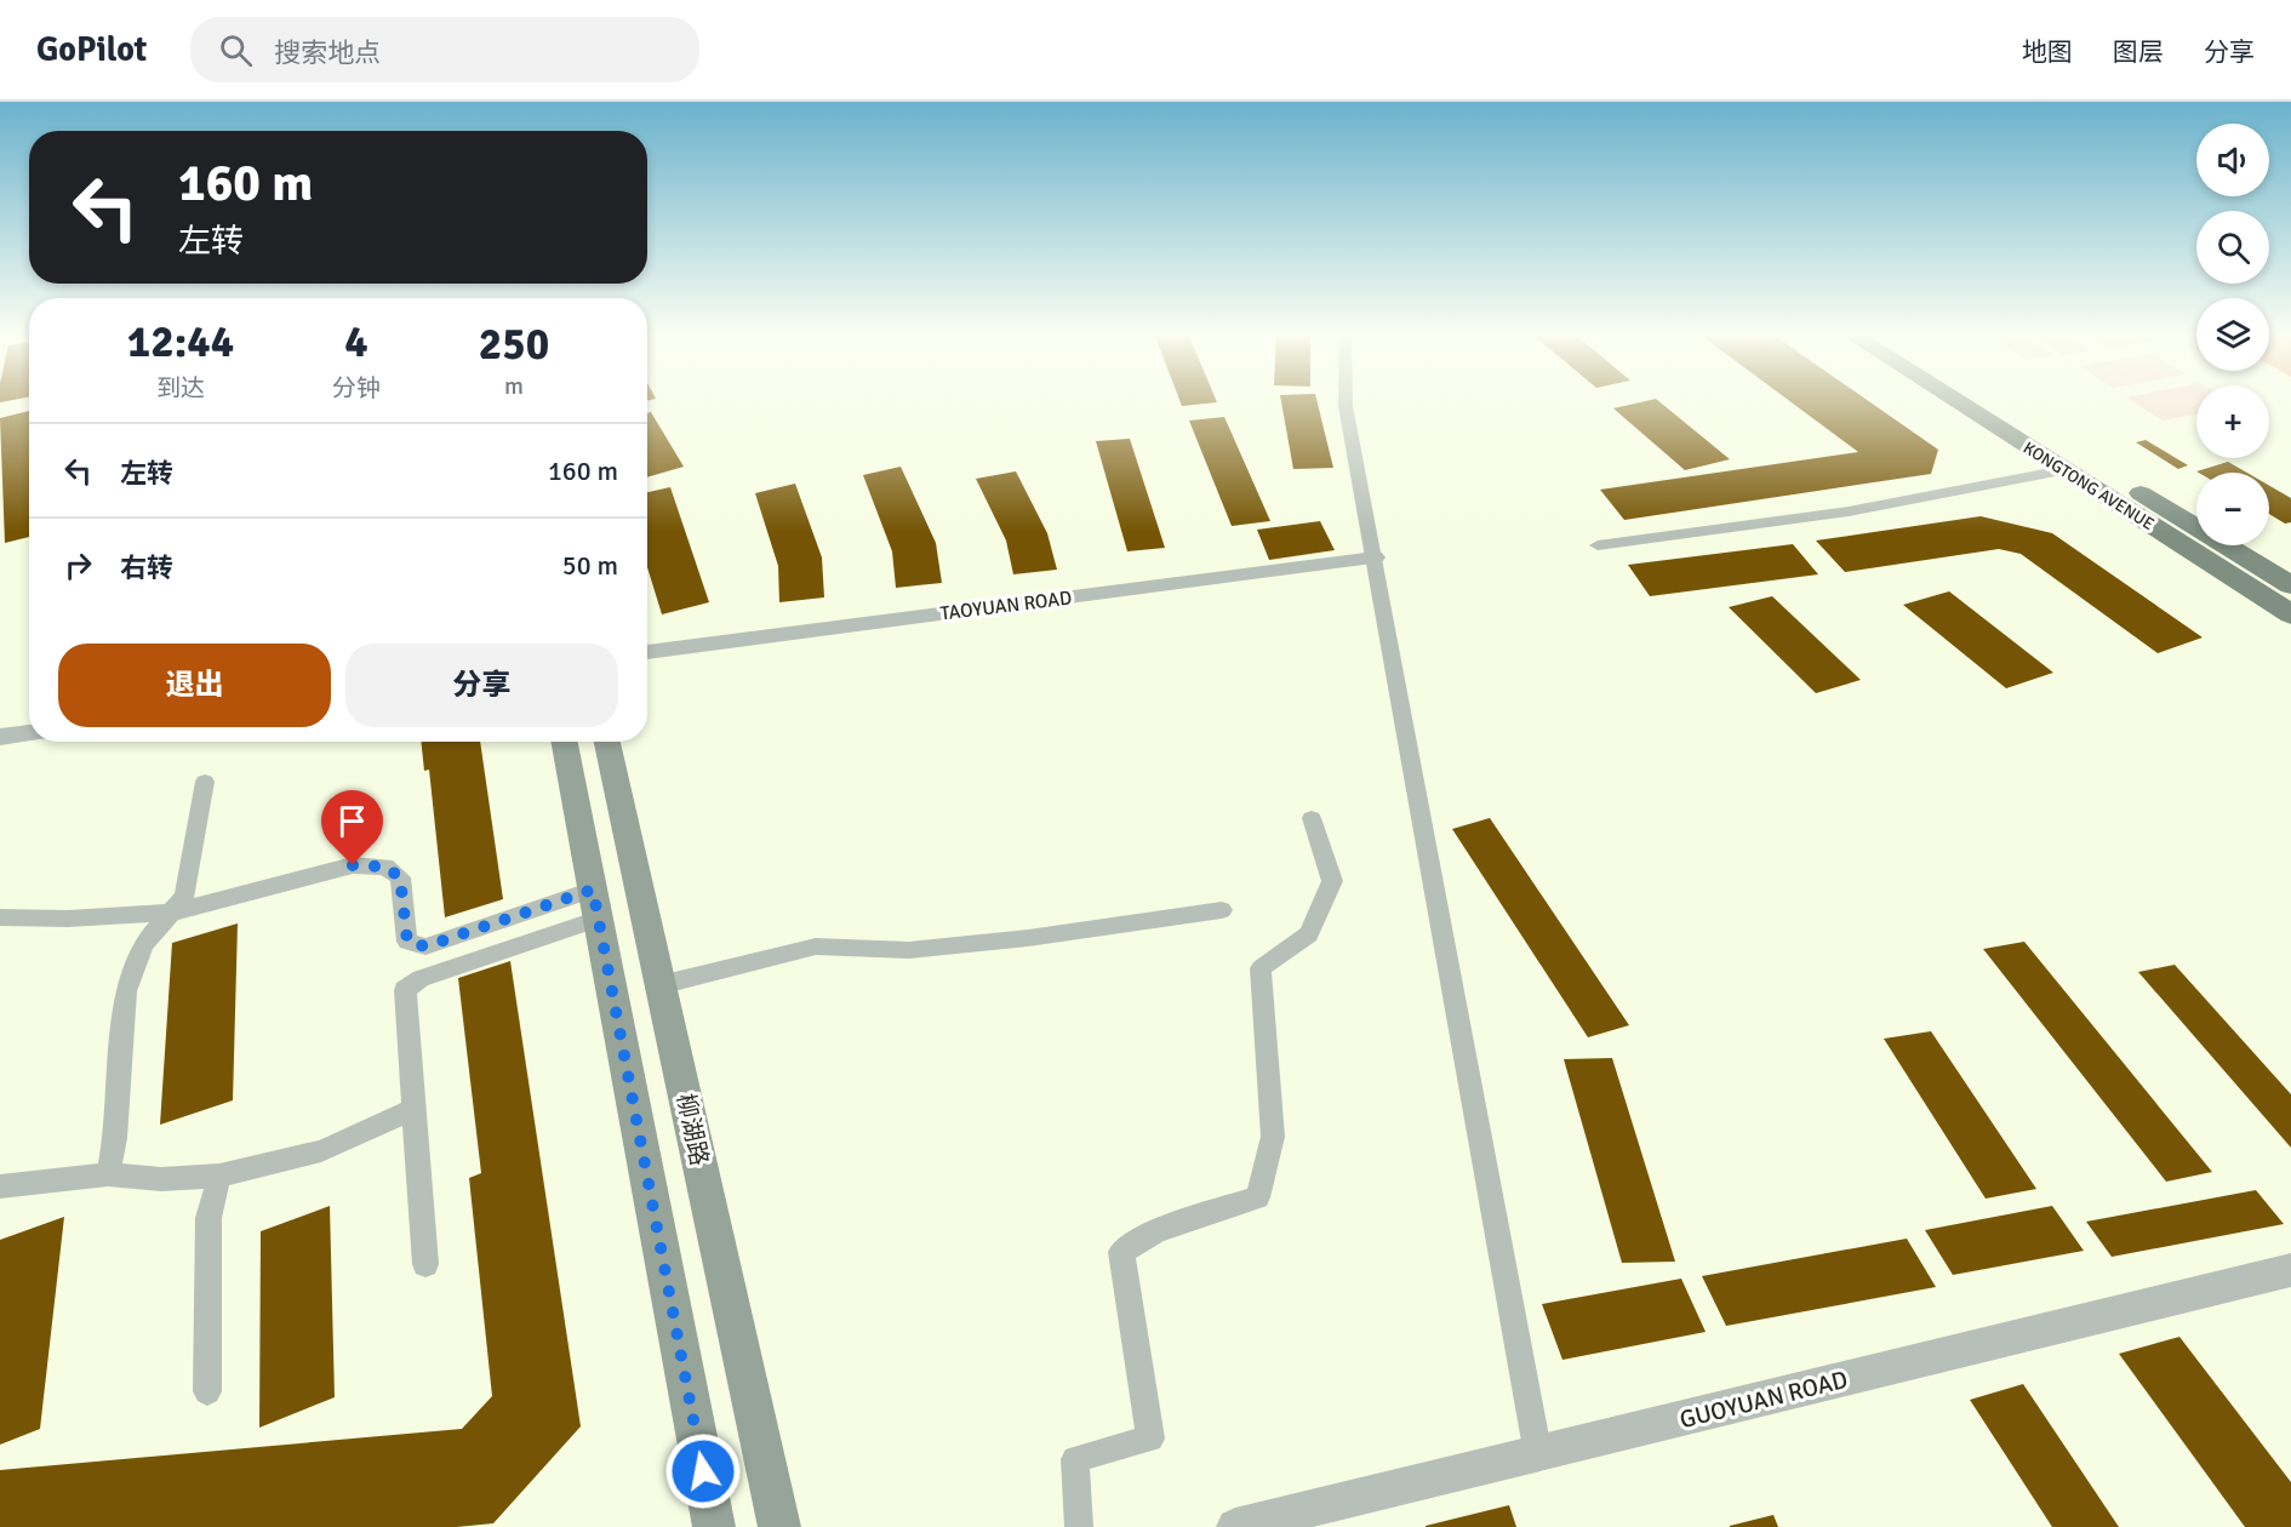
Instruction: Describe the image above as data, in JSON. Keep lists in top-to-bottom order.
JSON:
{
  "streets": {
    "main road": ["KONGTONG AVENUE", "柳湖路"],
    "street": ["TAOYUAN ROAD", "GUOYUAN ROAD"]
  },
  "page": {
    "header": "GoPilot",
    "search": "搜索地点",
    "nav": ["地图", "图层", "分享"],
    "map_buttons": ["+", "−"],
    "turn": ["160 m", "左转"],
    "eta": [
      "12:44",
      "到达",
      "4",
      "分钟",
      "250",
      "m"
    ],
    "list": [
      {
        "name": "左转",
        "value": "160 m"
      },
      {
        "name": "右转",
        "value": "50 m"
      }
    ],
    "buttons": ["退出", "分享"]
  }
}
